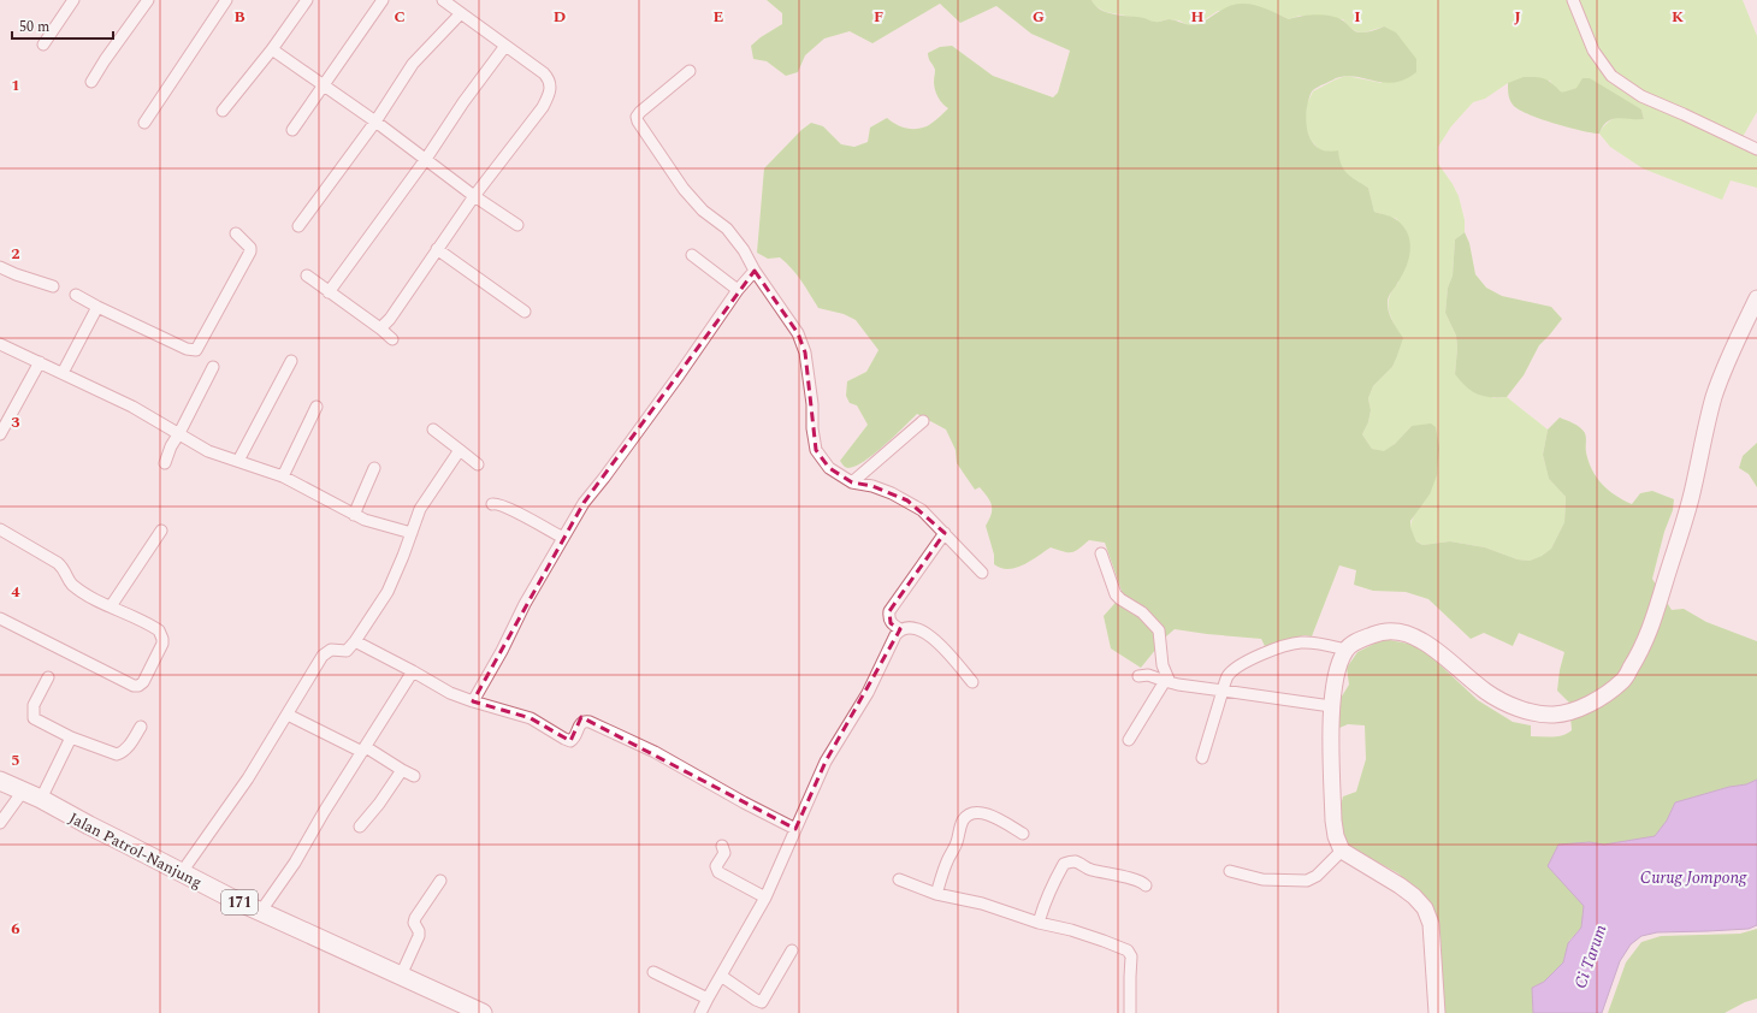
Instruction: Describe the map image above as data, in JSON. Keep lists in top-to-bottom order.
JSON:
{
  "streets": {
    "main road": ["Jalan Patrol-Nanjung", "171"]
  },
  "water": ["Curug Jompong", "Ci Tarum"],
  "scale_bar": "50 m",
  "grid": {
    "columns": [
      "B",
      "C",
      "D",
      "E",
      "F",
      "G",
      "H",
      "I",
      "J",
      "K"
    ],
    "rows": [
      "1",
      "2",
      "3",
      "4",
      "5",
      "6"
    ]
  }
}
